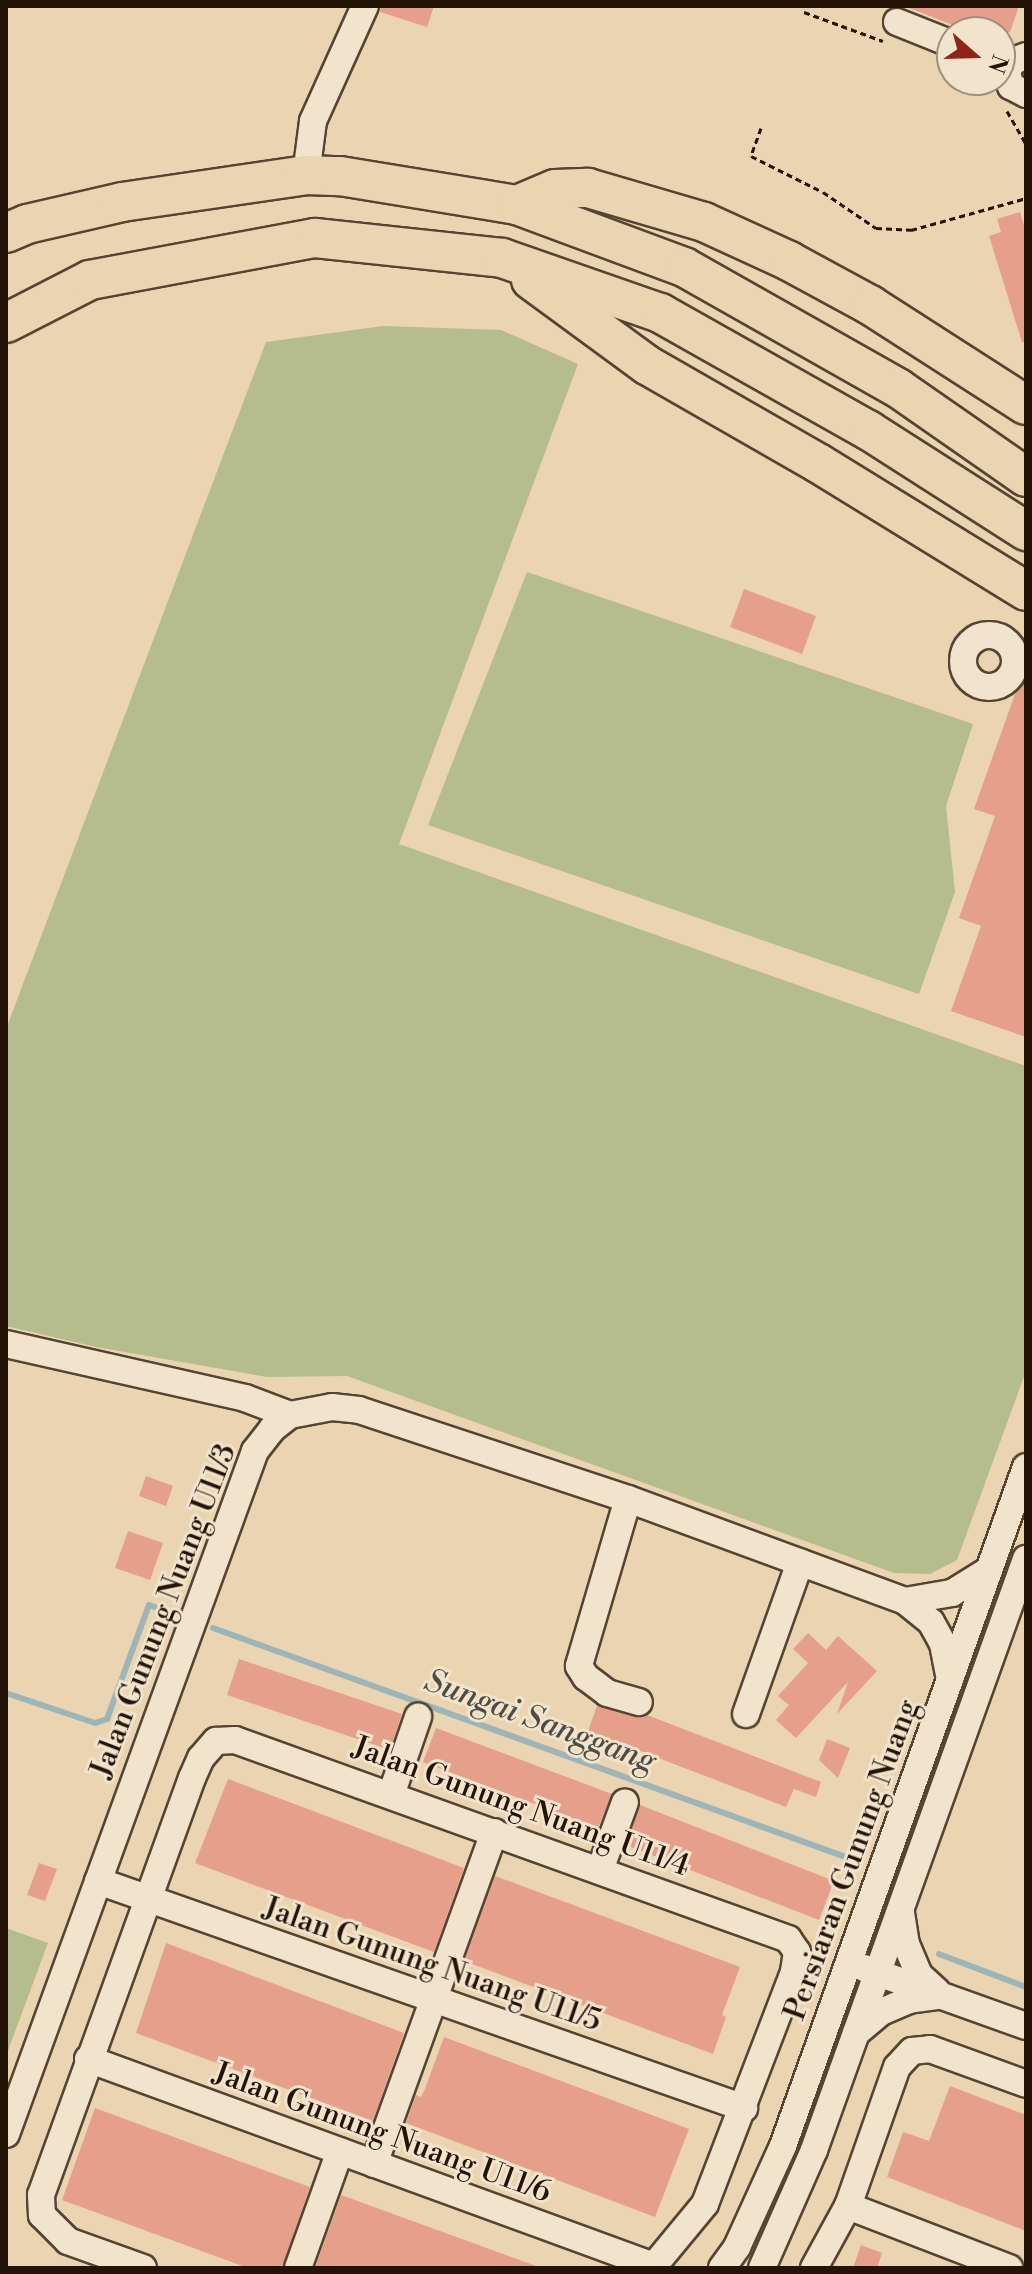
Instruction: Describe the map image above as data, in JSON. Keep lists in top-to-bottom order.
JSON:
{
  "streets": {
    "street": [
      "Jalan Gunung Nuang U11/3",
      "Jalan Gunung Nuang U11/4",
      "Persiaran Gunung Nuang",
      "Jalan Gunung Nuang U11/5",
      "Jalan Gunung Nuang U11/6"
    ]
  },
  "crossings": [
    ["Jalan Gunung Nuang U11/3", "Jalan Gunung Nuang U11/5"],
    ["Jalan Gunung Nuang U11/4", "Jalan Gunung Nuang U11/5"]
  ],
  "water": ["Sungai Sanggang"],
  "north": "right"
}
